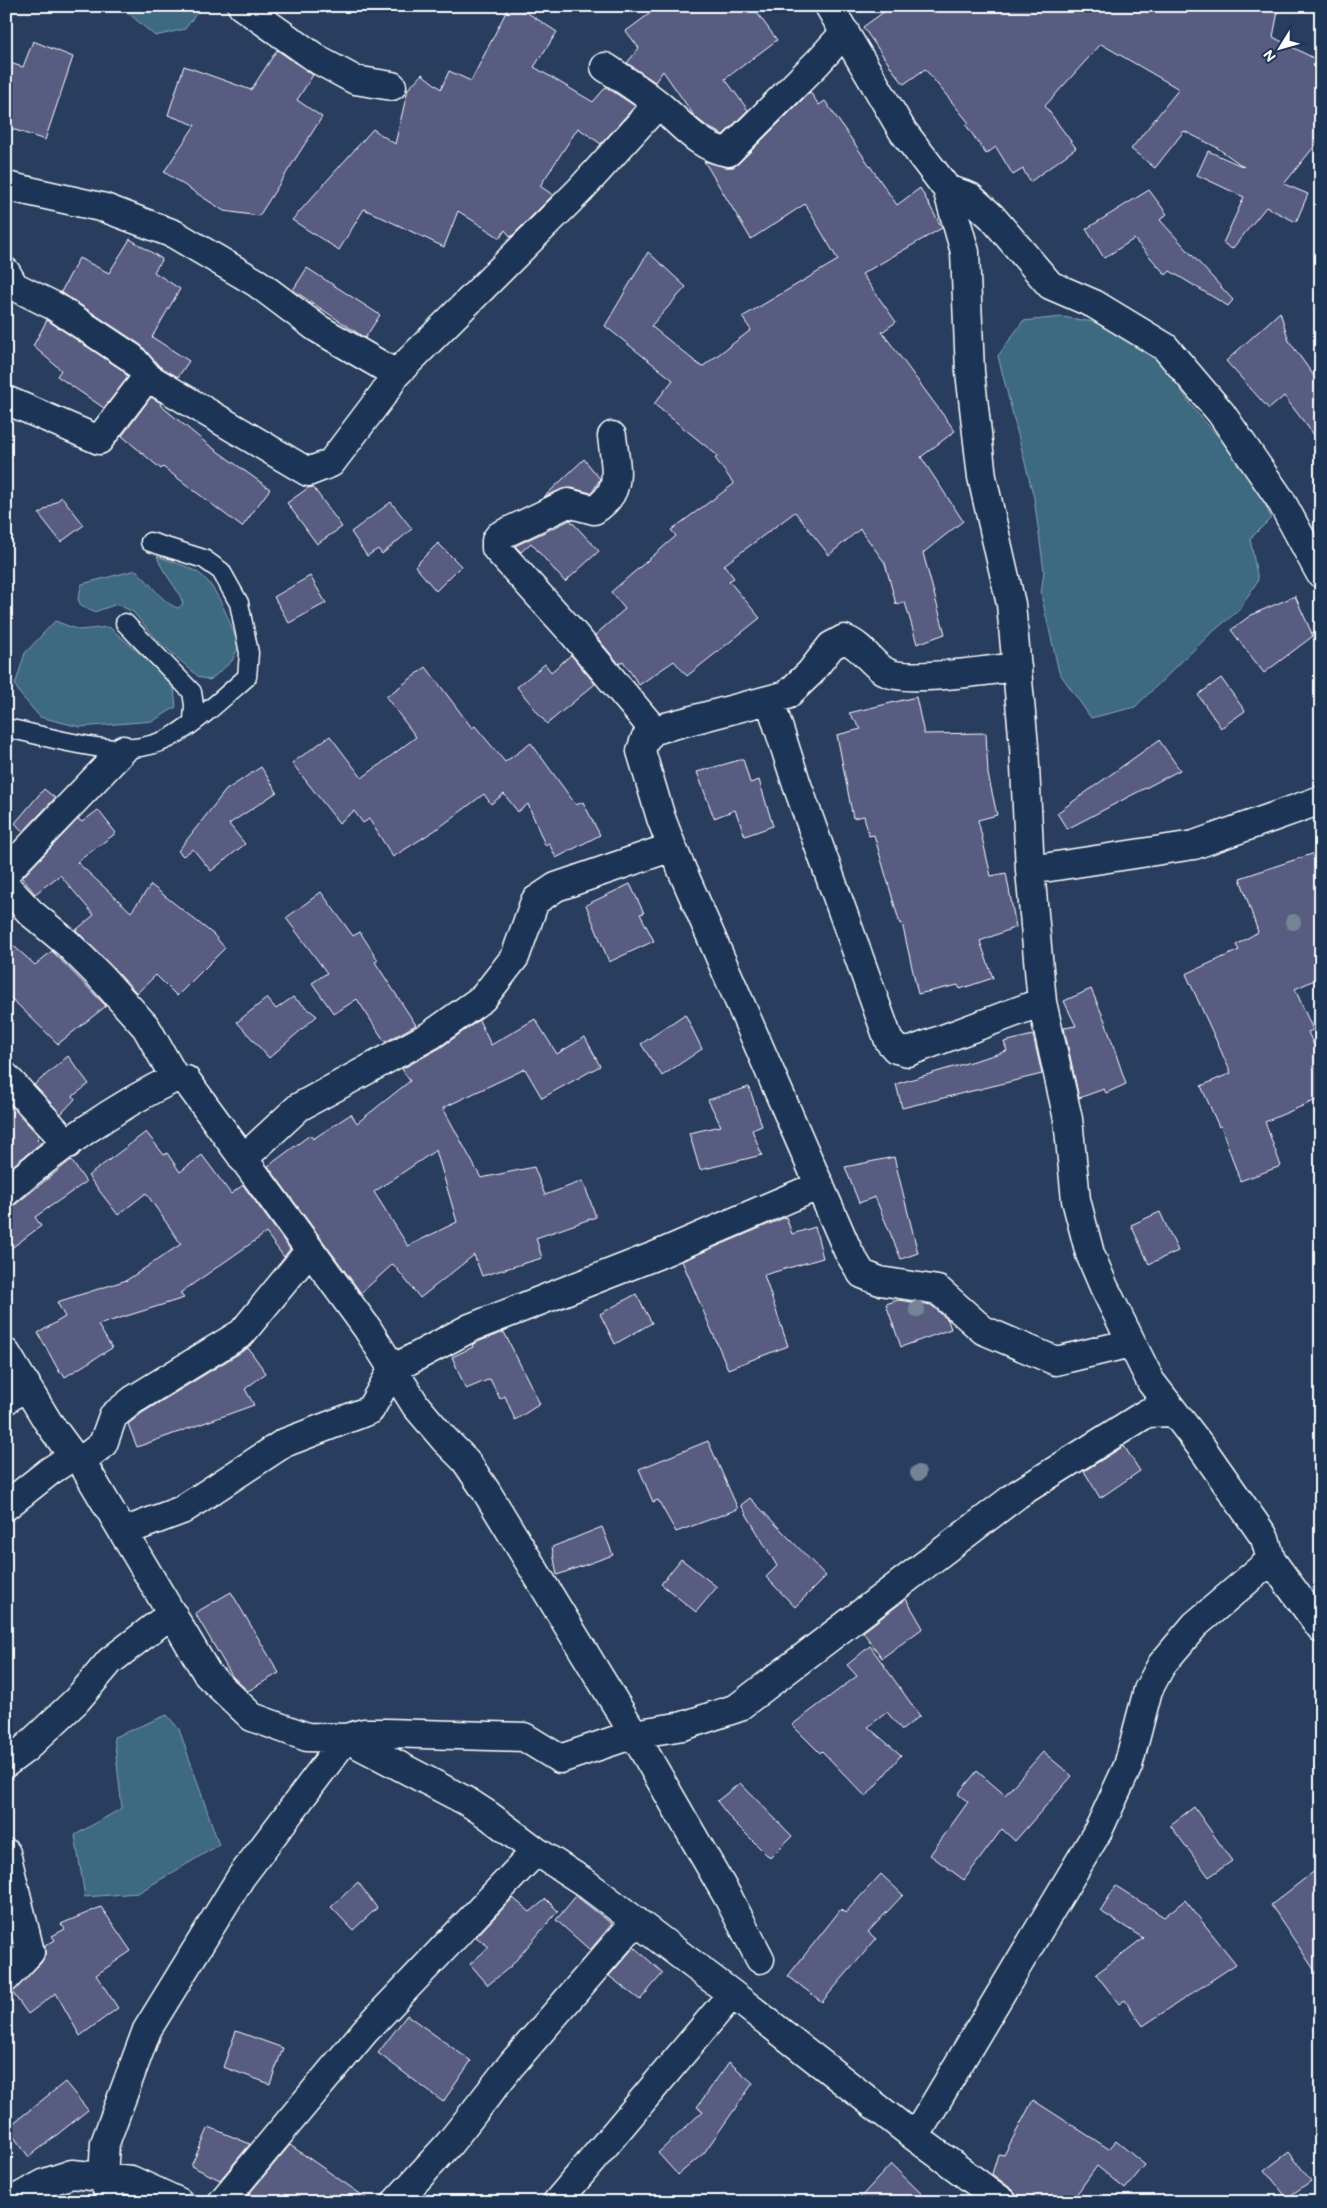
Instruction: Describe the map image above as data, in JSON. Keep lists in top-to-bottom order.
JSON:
{
  "north": "bottom left"
}
